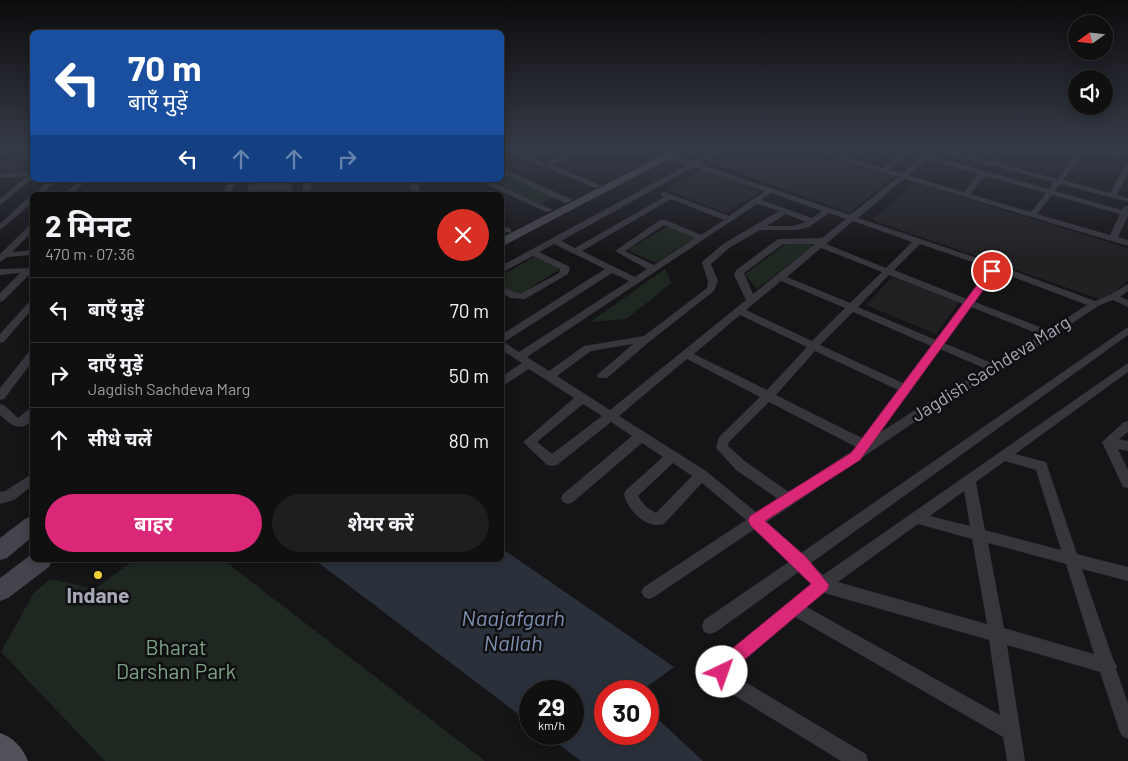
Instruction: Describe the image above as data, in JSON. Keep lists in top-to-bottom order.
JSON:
{
  "streets": {
    "street": ["Jagdish Sachdeva Marg"]
  },
  "water": ["Naajafgarh Nallah"],
  "parks": ["Bharat Darshan Park"],
  "places": ["Indane"],
  "north": "left",
  "page": {
    "turn": ["70 m", "बाएँ मुड़ें"],
    "heading": ["2 मिनट", "470 m · 07:36"],
    "list": [
      {
        "name": "बाएँ मुड़ें",
        "value": "70 m"
      },
      {
        "name": "दाएँ मुड़ें",
        "note": "Jagdish Sachdeva Marg",
        "value": "50 m"
      },
      {
        "name": "सीधे चलें",
        "value": "80 m"
      }
    ],
    "buttons": ["बाहर", "शेयर करें"],
    "speed": "29 km/h",
    "limit": "30"
  }
}
